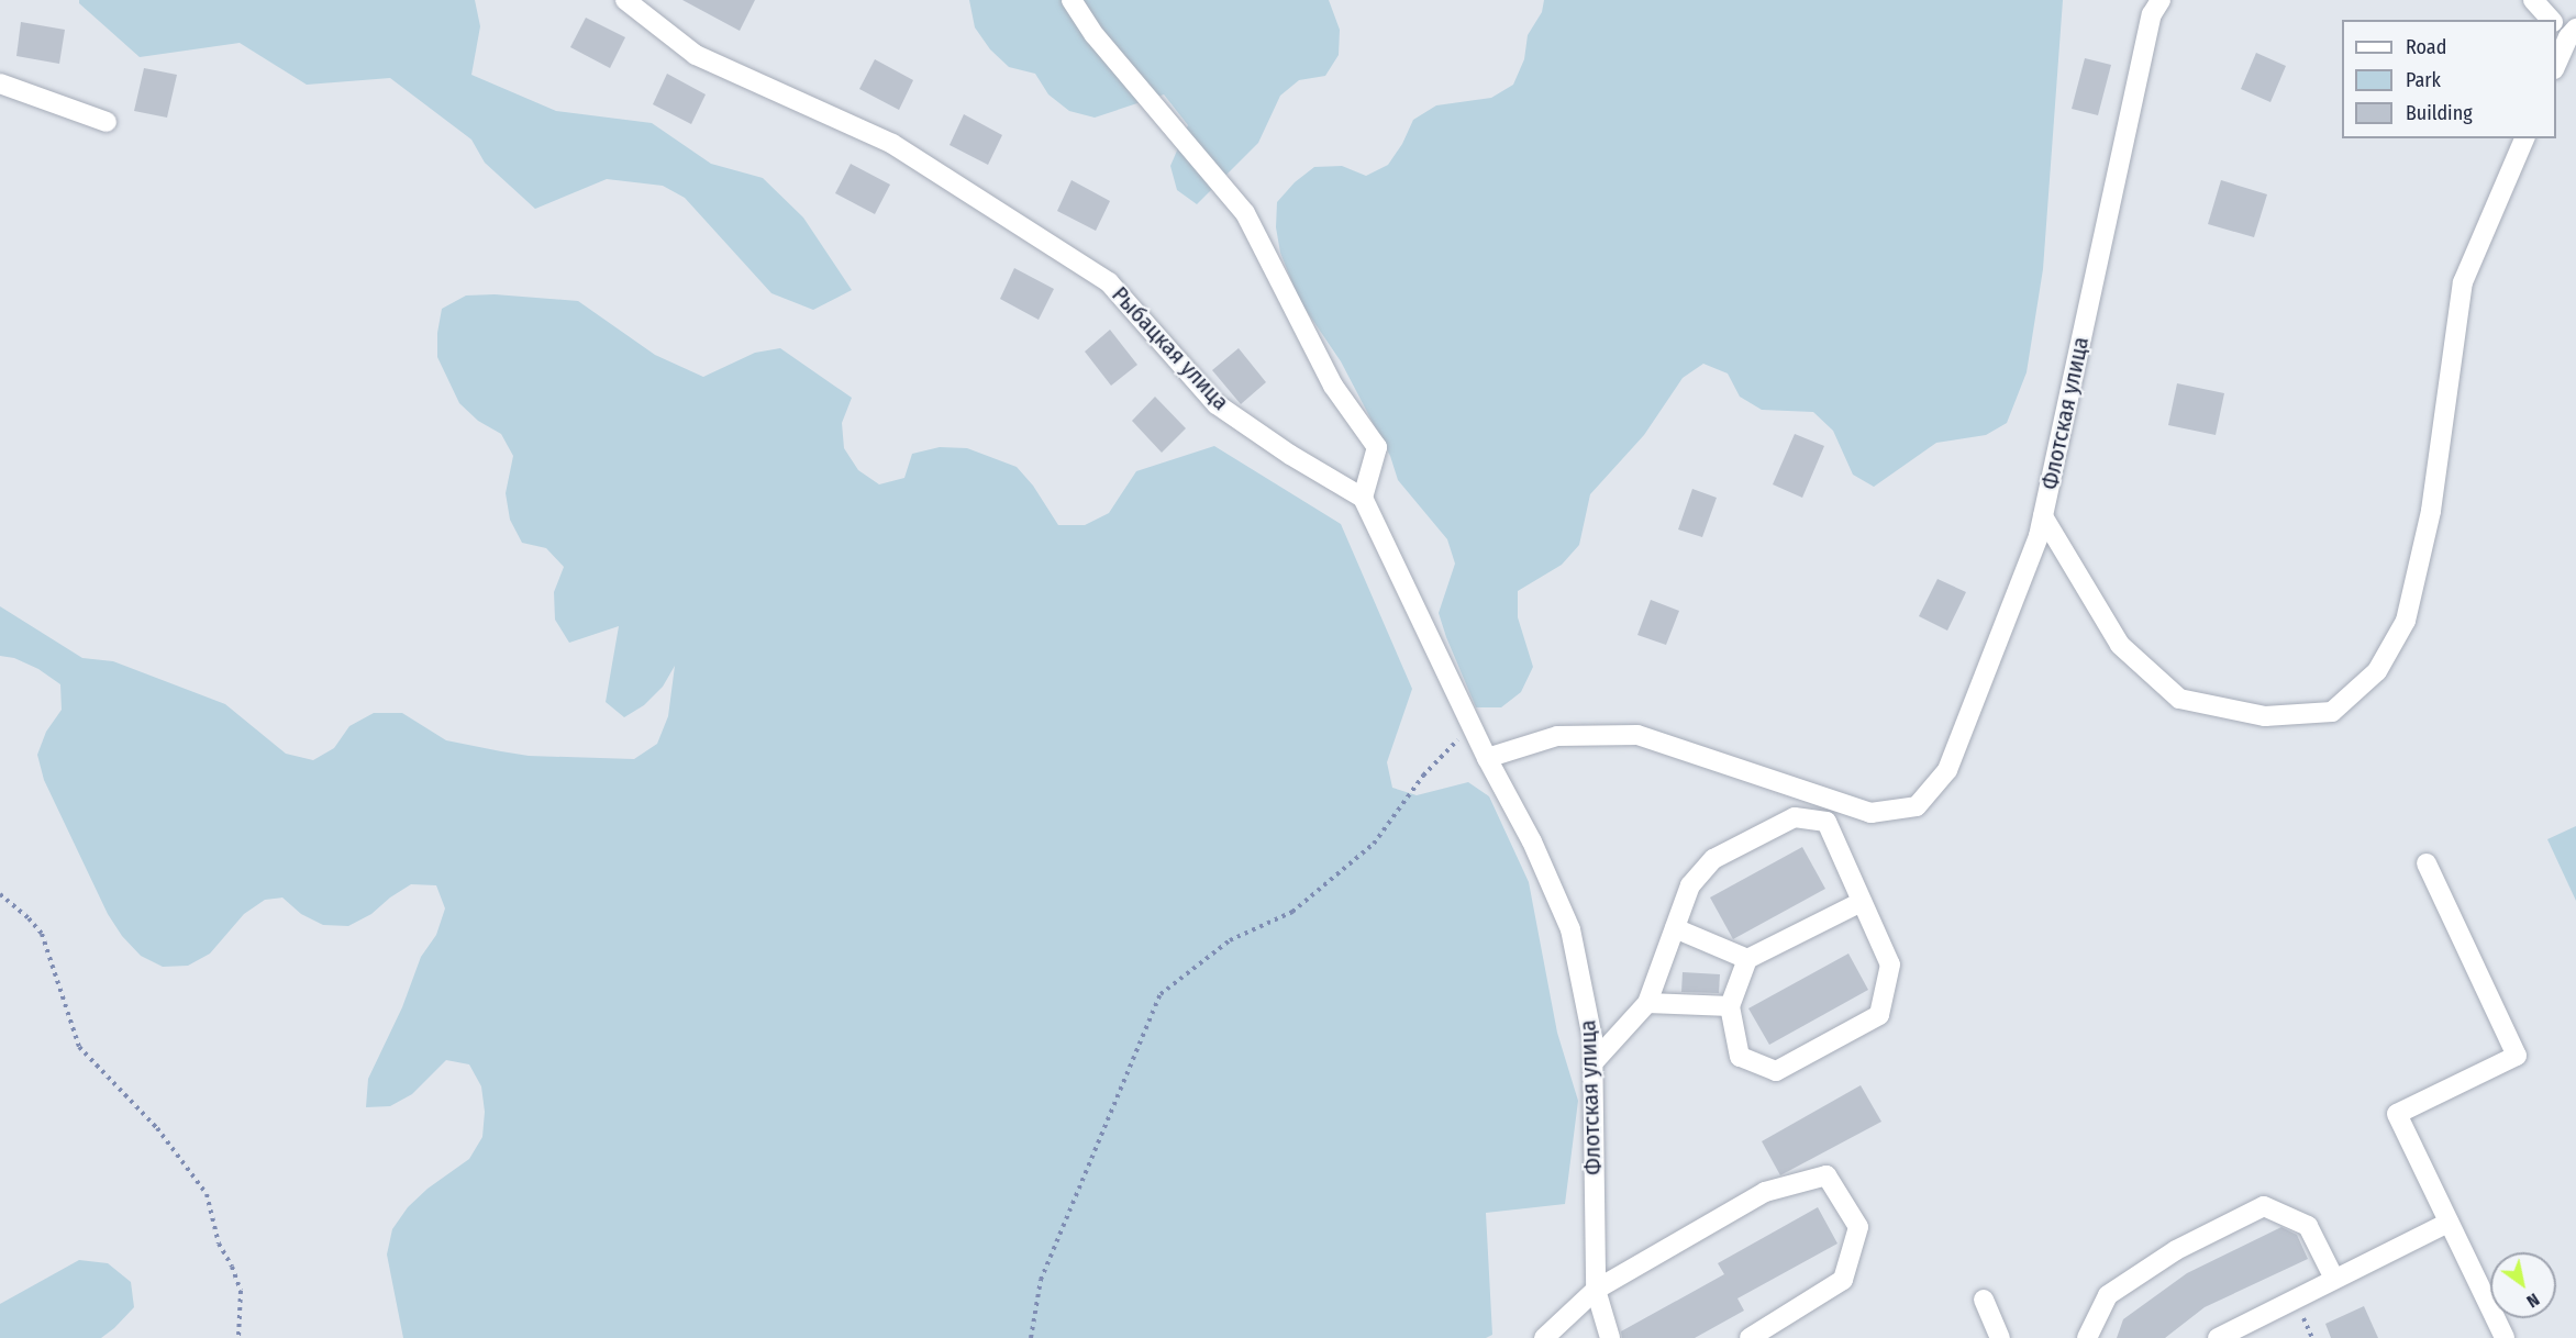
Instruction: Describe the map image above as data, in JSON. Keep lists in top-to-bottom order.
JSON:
{
  "streets": {
    "street": ["Рыбацкая улица", "Флотская улица"]
  },
  "legend": ["Road", "Park", "Building"],
  "north": "bottom right"
}
